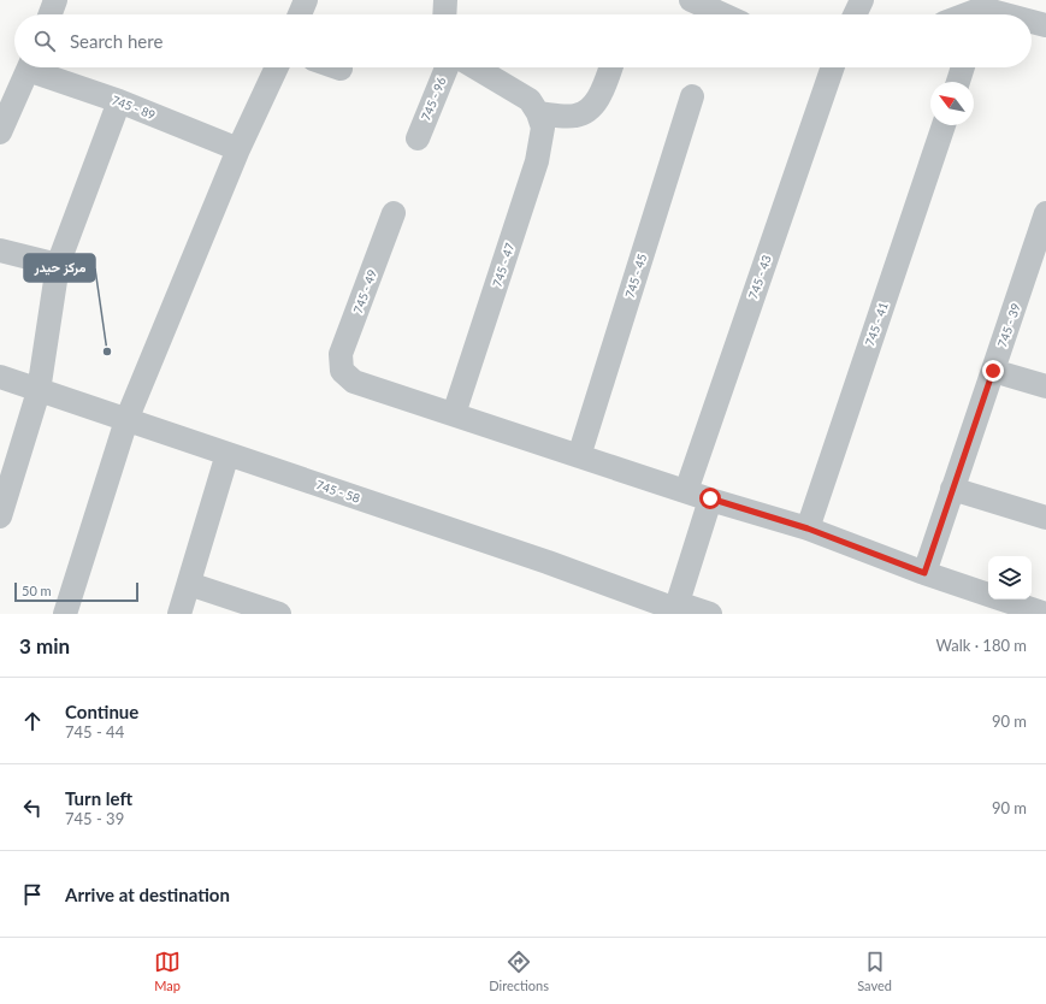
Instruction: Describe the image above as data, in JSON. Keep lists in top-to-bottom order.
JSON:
{
  "streets": {
    "street": [
      "745 - 96",
      "745 - 89",
      "745 - 47",
      "745 - 45",
      "745 - 43",
      "745 - 49",
      "745 - 41",
      "745 - 39",
      "745 - 58"
    ]
  },
  "crossings": [
    ["745 - 47", "745 - 49"]
  ],
  "places": ["مركز حيدر"],
  "scale_bar": "50 m",
  "north": "top left",
  "page": {
    "search": "Search here",
    "scale": "50 m",
    "heading": ["3 min", "Walk · 180 m"],
    "list": [
      ["Continue", "745 - 44", "90 m"],
      ["Turn left", "745 - 39", "90 m"],
      "Arrive at destination"
    ],
    "nav": ["Map", "Directions", "Saved"]
  }
}
